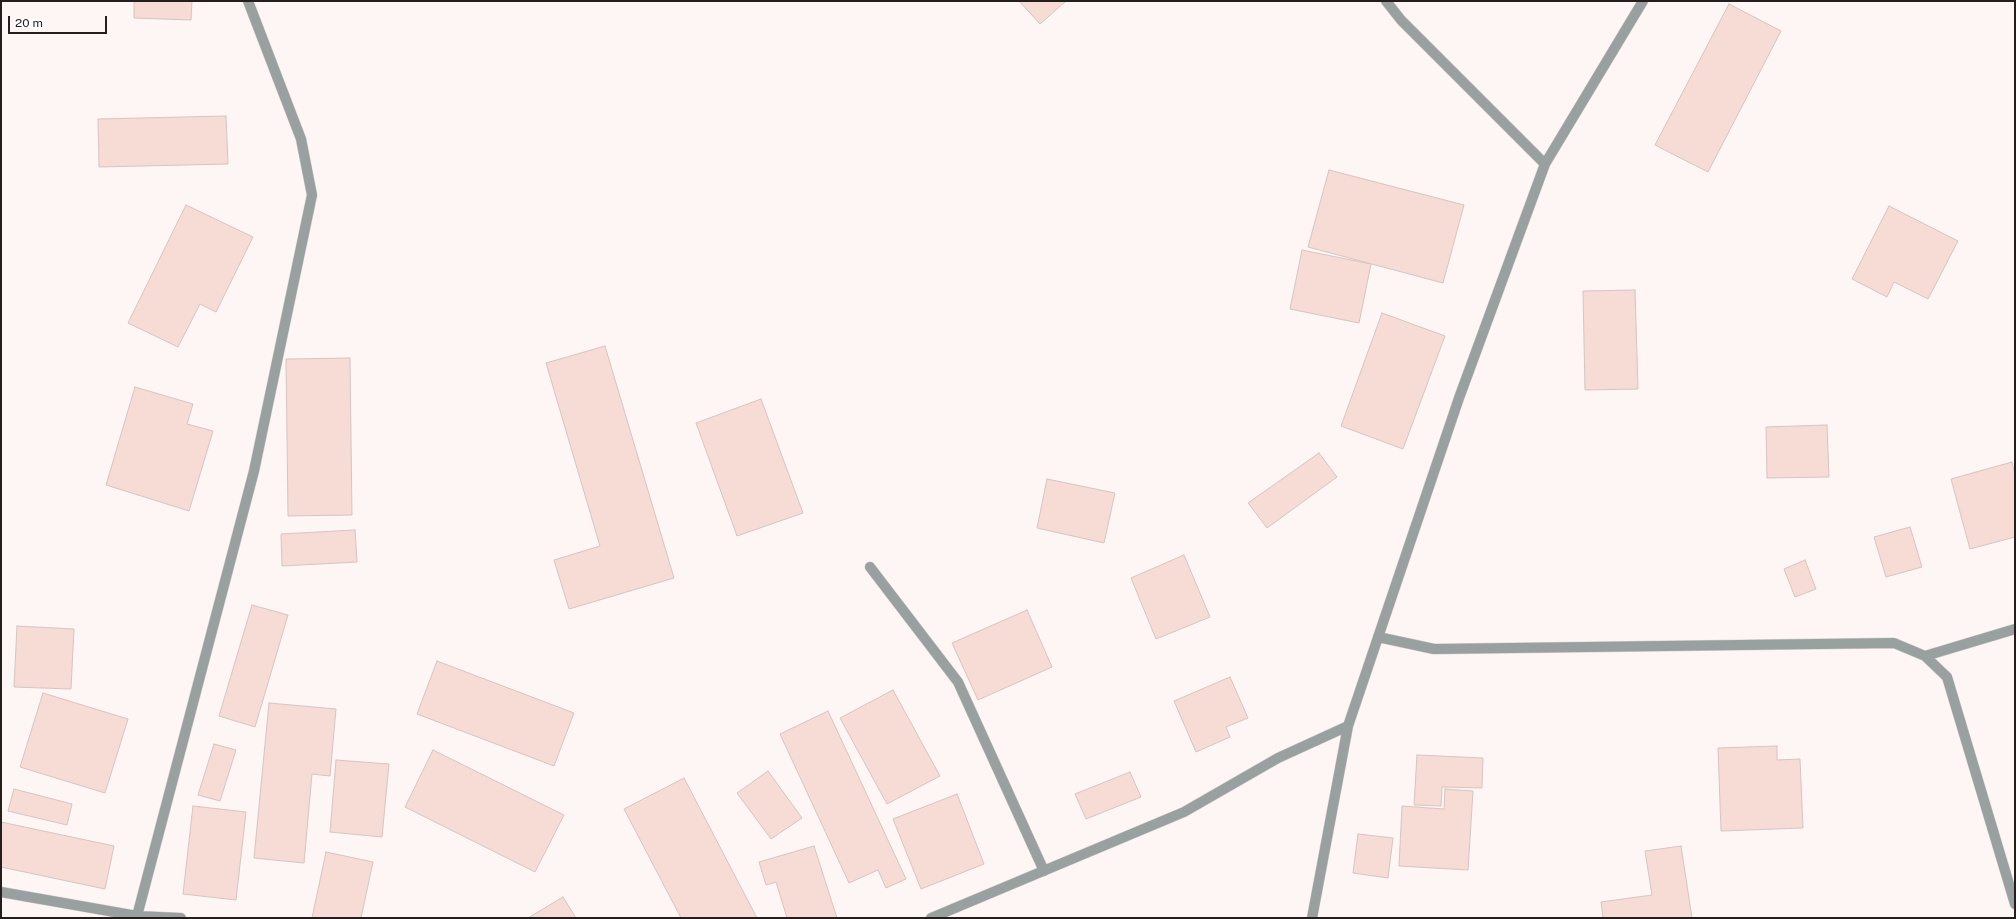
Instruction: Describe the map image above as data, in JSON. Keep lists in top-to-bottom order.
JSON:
{
  "scale_bar": "20 m"
}
